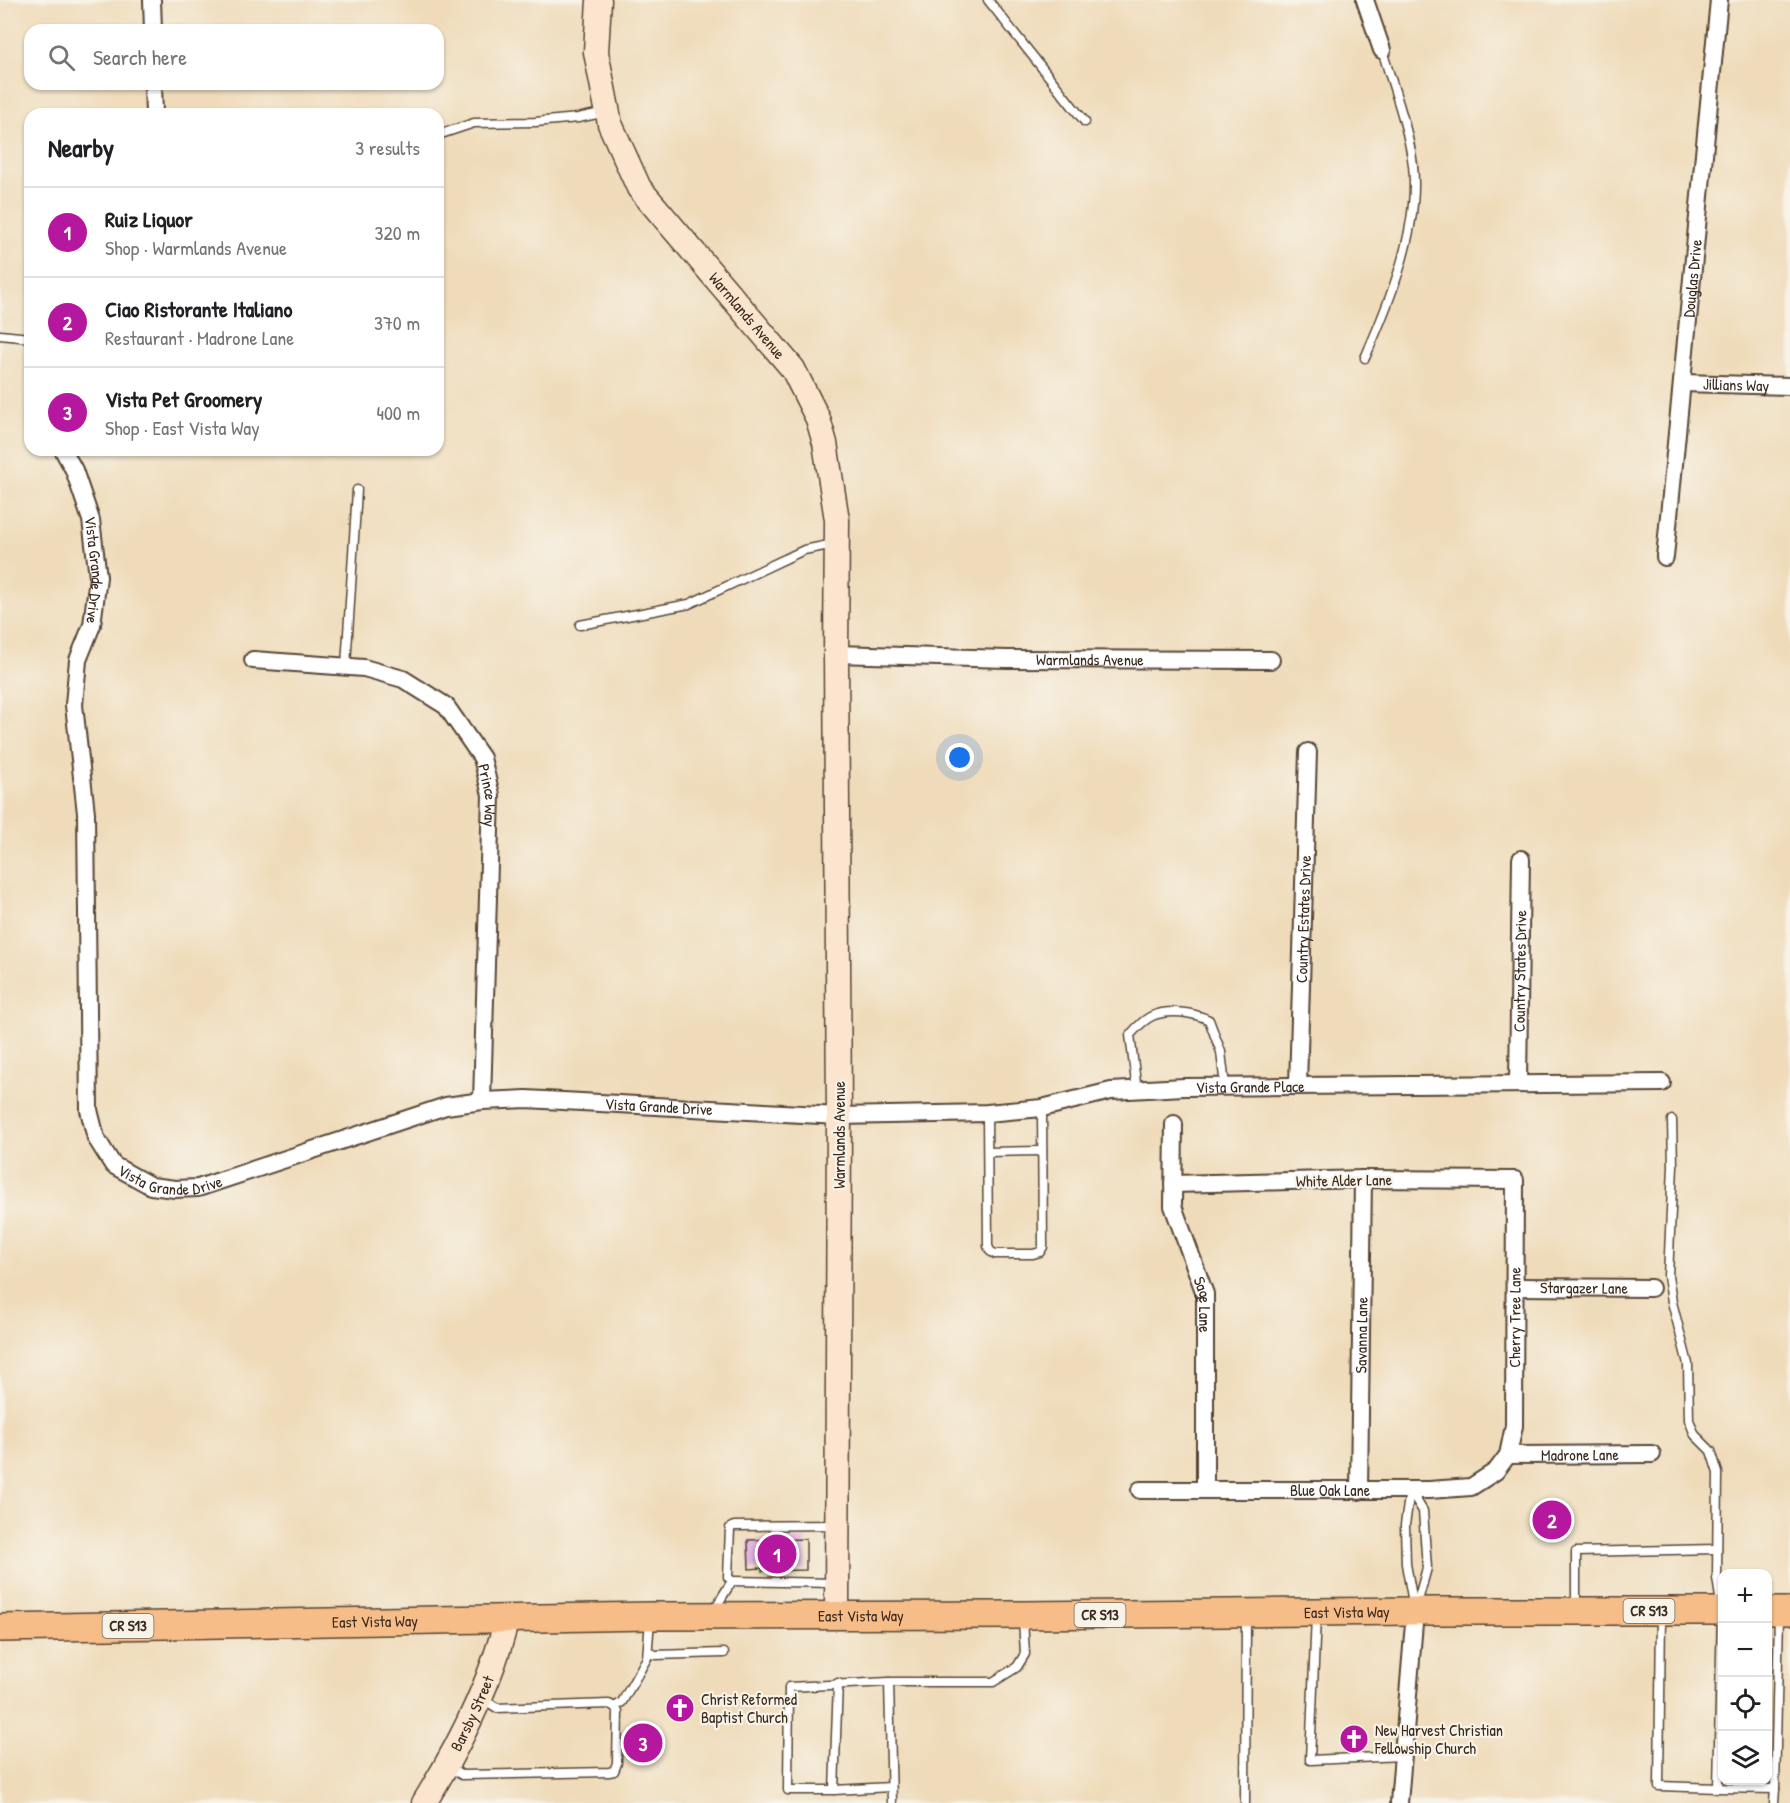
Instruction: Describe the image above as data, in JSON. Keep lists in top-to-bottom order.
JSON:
{
  "streets": {
    "main road": ["CR S13", "East Vista Way"],
    "street": [
      "Douglas Drive",
      "Warmlands Avenue",
      "Jillians Way",
      "Vista Grande Drive",
      "Prince Way",
      "Country Estates Drive",
      "Country States Drive",
      "Vista Grande Place",
      "White Alder Lane",
      "Stargazer Lane",
      "Sage Lane",
      "Cherry Tree Lane",
      "Savanna Lane",
      "Madrone Lane",
      "Blue Oak Lane",
      "Barsby Street"
    ]
  },
  "crossings": [
    ["Douglas Drive", "Jillians Way"],
    ["Warmlands Avenue", "Vista Grande Drive"],
    ["Warmlands Avenue", "Vista Grande Place"],
    ["Warmlands Avenue", "East Vista Way"],
    ["Vista Grande Drive", "Prince Way"],
    ["Vista Grande Drive", "Vista Grande Place"],
    ["Country Estates Drive", "Vista Grande Place"],
    ["Country States Drive", "Vista Grande Place"],
    ["White Alder Lane", "Sage Lane"],
    ["White Alder Lane", "Cherry Tree Lane"],
    ["White Alder Lane", "Savanna Lane"],
    ["Stargazer Lane", "Cherry Tree Lane"],
    ["Sage Lane", "Blue Oak Lane"],
    ["Cherry Tree Lane", "Madrone Lane"],
    ["Cherry Tree Lane", "Blue Oak Lane"],
    ["Savanna Lane", "Blue Oak Lane"],
    ["Madrone Lane", "Blue Oak Lane"],
    ["East Vista Way", "Barsby Street"]
  ],
  "places": {
    "church": ["Christ Reformed Baptist Church", "New Harvest Christian Fellowship Church"]
  },
  "page": {
    "search": "Search here",
    "heading": ["Nearby", "3 results"],
    "list": [
      {
        "mark": "1",
        "name": "Ruiz Liquor",
        "note": "Shop · Warmlands Avenue",
        "value": "320 m"
      },
      {
        "mark": "2",
        "name": "Ciao Ristorante Italiano",
        "note": "Restaurant · Madrone Lane",
        "value": "370 m"
      },
      {
        "mark": "3",
        "name": "Vista Pet Groomery",
        "note": "Shop · East Vista Way",
        "value": "400 m"
      }
    ],
    "pins": ["2", "1", "3"],
    "map_buttons": ["+", "−"]
  }
}
